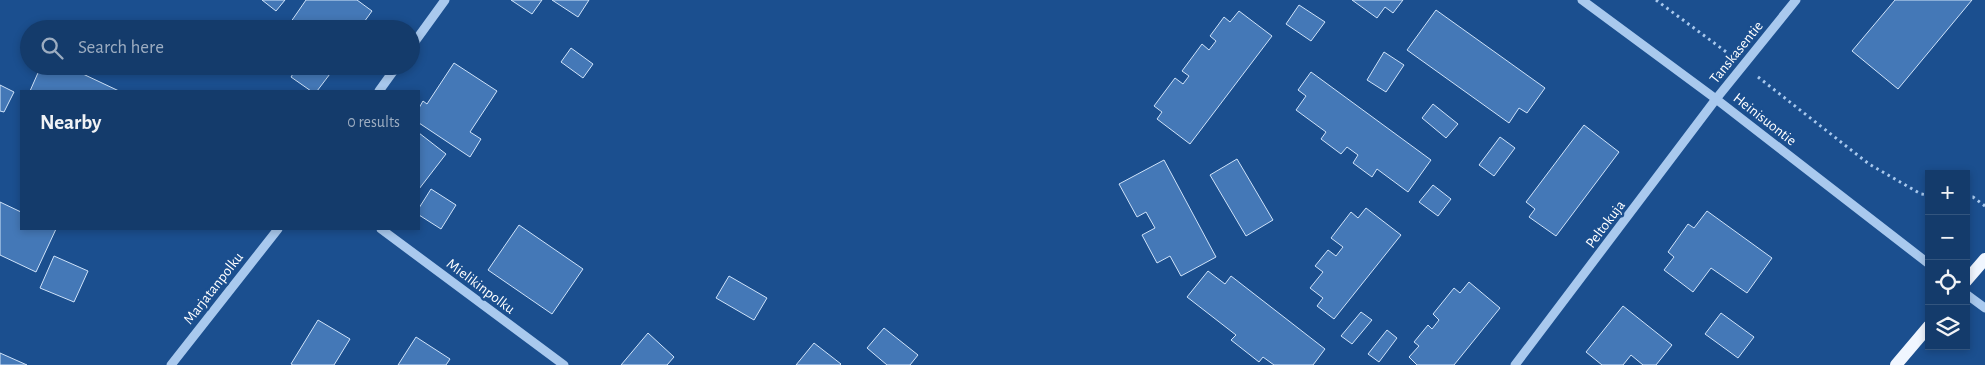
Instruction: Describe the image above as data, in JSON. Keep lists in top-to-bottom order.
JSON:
{
  "streets": {
    "street": [
      "Tanskasentie",
      "Heinisuontie",
      "Peltokuja",
      "Mielikinpolku",
      "Marjatanpolku"
    ]
  },
  "crossings": [
    ["Tanskasentie", "Heinisuontie"],
    ["Tanskasentie", "Peltokuja"],
    ["Heinisuontie", "Peltokuja"]
  ],
  "page": {
    "search": "Search here",
    "heading": ["Nearby", "0 results"],
    "map_buttons": ["+", "−"]
  }
}
